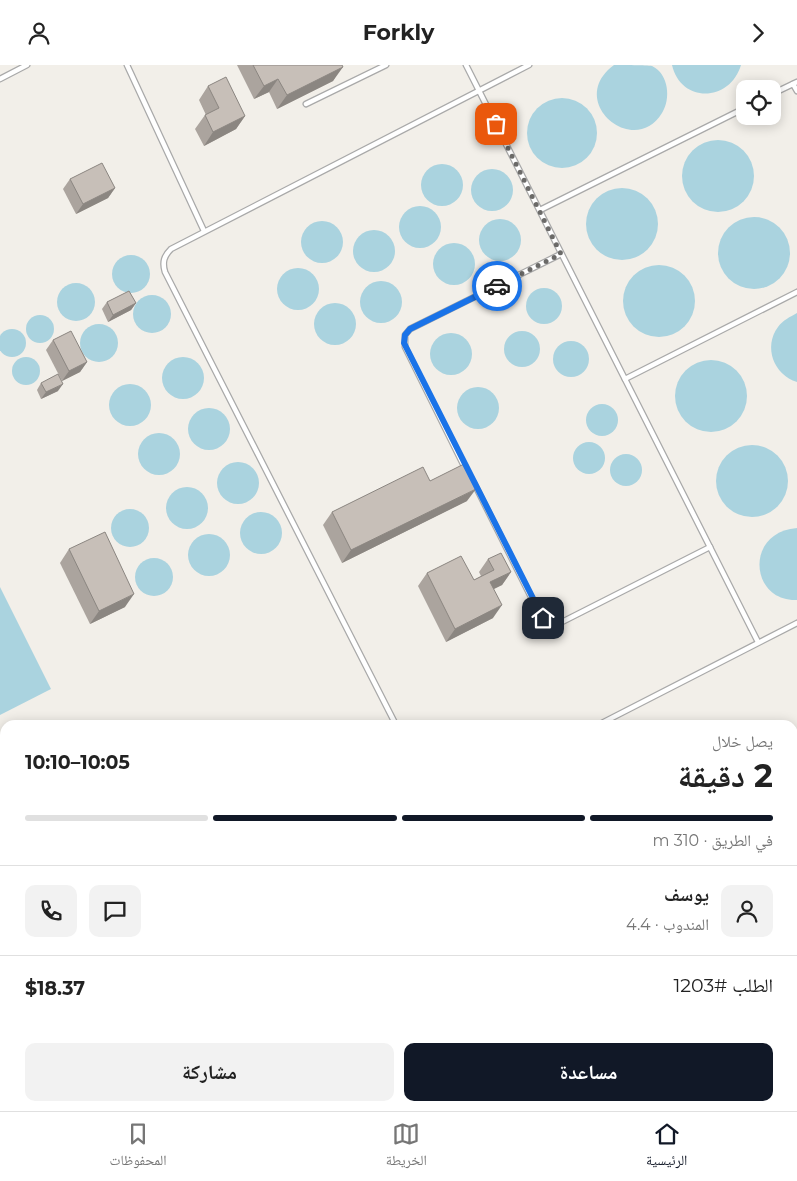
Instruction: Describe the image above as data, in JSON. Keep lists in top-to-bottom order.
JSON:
{
  "page": {
    "header": "Forkly",
    "heading": ["2 دقيقة", "يصل خلال", "10:05–10:10"],
    "panel": [
      "يوسف",
      "المندوب · 4.4",
      "الطلب #1203",
      "$18.37"
    ],
    "bar": "في الطريق · 310 m",
    "buttons": ["مساعدة", "مشاركة"],
    "tabs": ["الرئيسية", "الخريطة", "المحفوظات"]
  }
}
